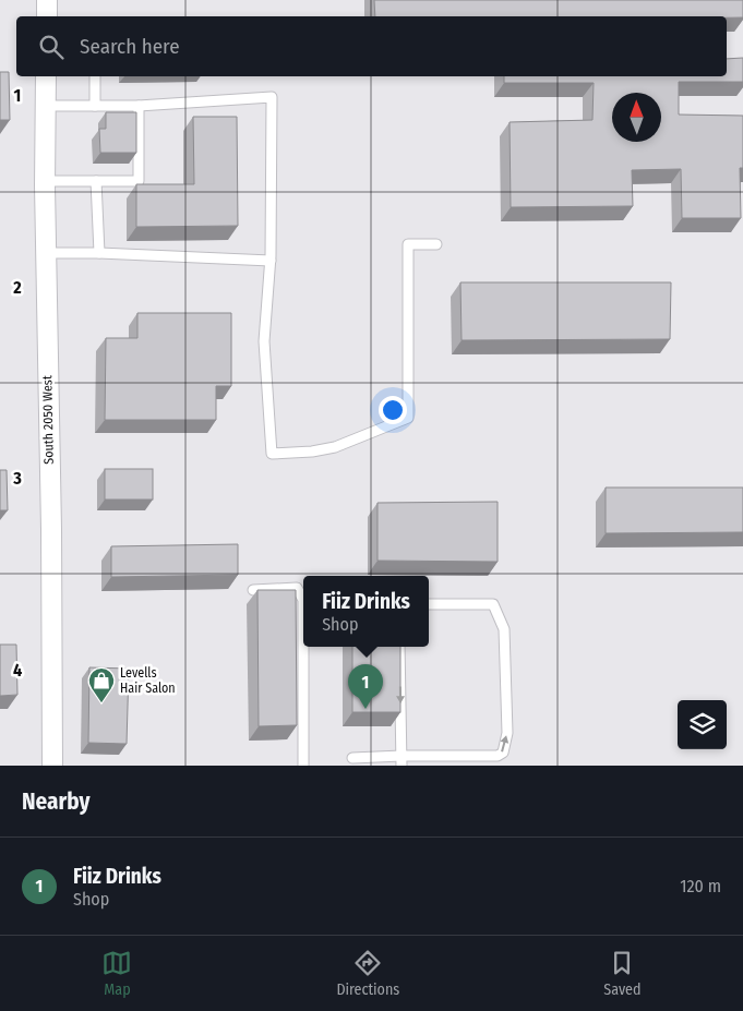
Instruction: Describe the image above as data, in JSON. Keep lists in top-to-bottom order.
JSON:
{
  "streets": {
    "street": ["South 2050 West"]
  },
  "places": {
    "shop": ["Levells Hair Salon"]
  },
  "north": "top",
  "page": {
    "search": "Search here",
    "popup": ["Fiiz Drinks", "Shop"],
    "pins": "1",
    "heading": "Nearby",
    "list": [
      {
        "mark": "1",
        "name": "Fiiz Drinks",
        "note": "Shop",
        "value": "120 m"
      }
    ],
    "nav": ["Map", "Directions", "Saved"]
  },
  "grid": {
    "rows": [
      "1",
      "2",
      "3",
      "4"
    ]
  }
}
